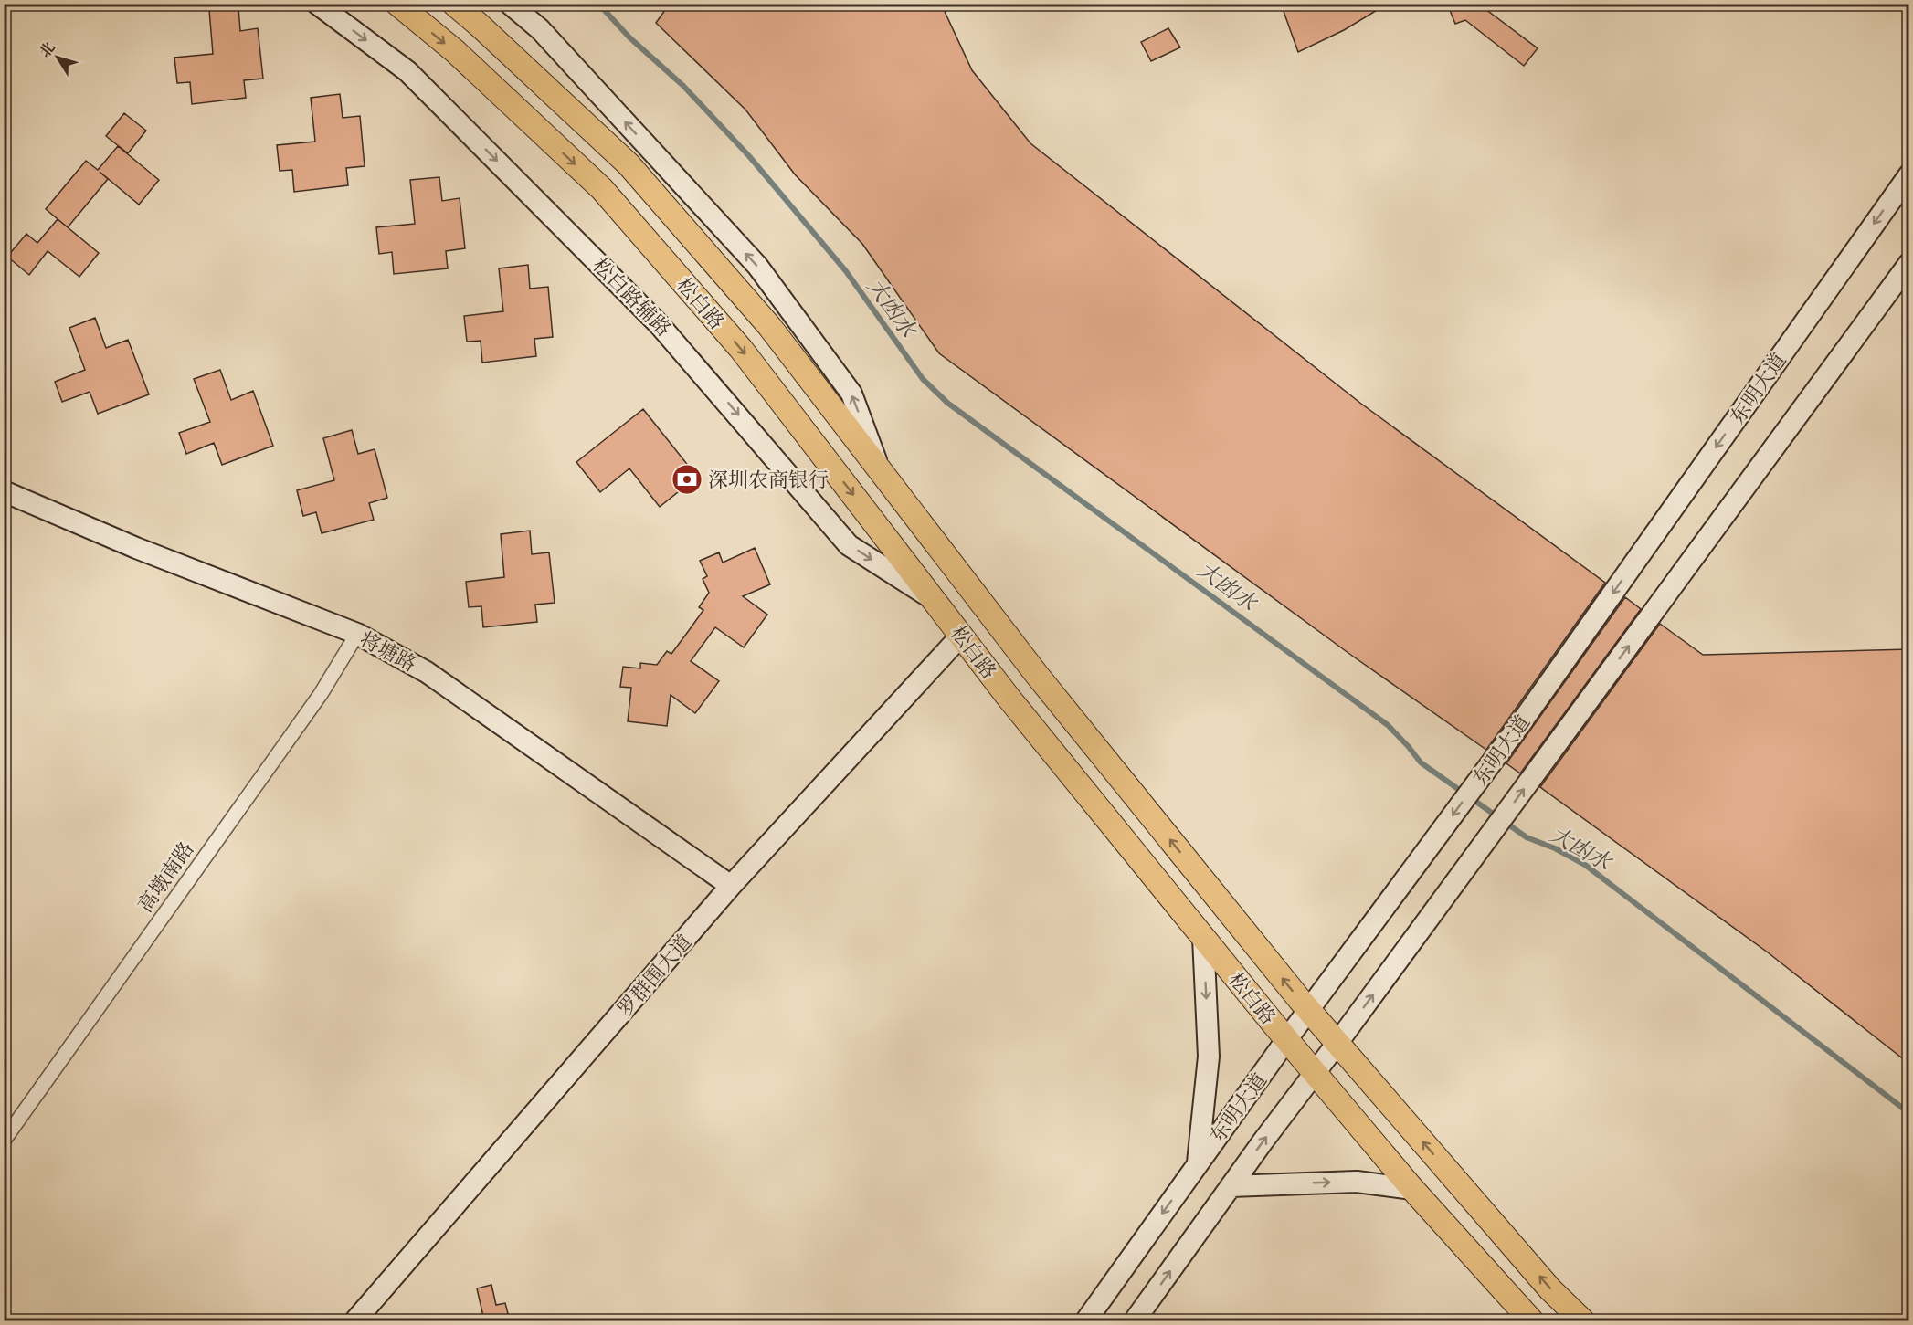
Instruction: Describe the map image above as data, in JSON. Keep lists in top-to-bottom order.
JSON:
{
  "streets": {
    "main road": [
      "松白路辅路",
      "松白路",
      "东明大道",
      "将塘路",
      "罗群围大道"
    ],
    "street": ["高墩南路"]
  },
  "crossings": [
    ["松白路辅路", "松白路"],
    ["松白路", "东明大道"],
    ["松白路", "罗群围大道"],
    ["将塘路", "高墩南路"],
    ["将塘路", "罗群围大道"]
  ],
  "water": ["大凼水"],
  "places": {
    "bank": ["深圳农商银行"]
  },
  "north": "top left"
}
